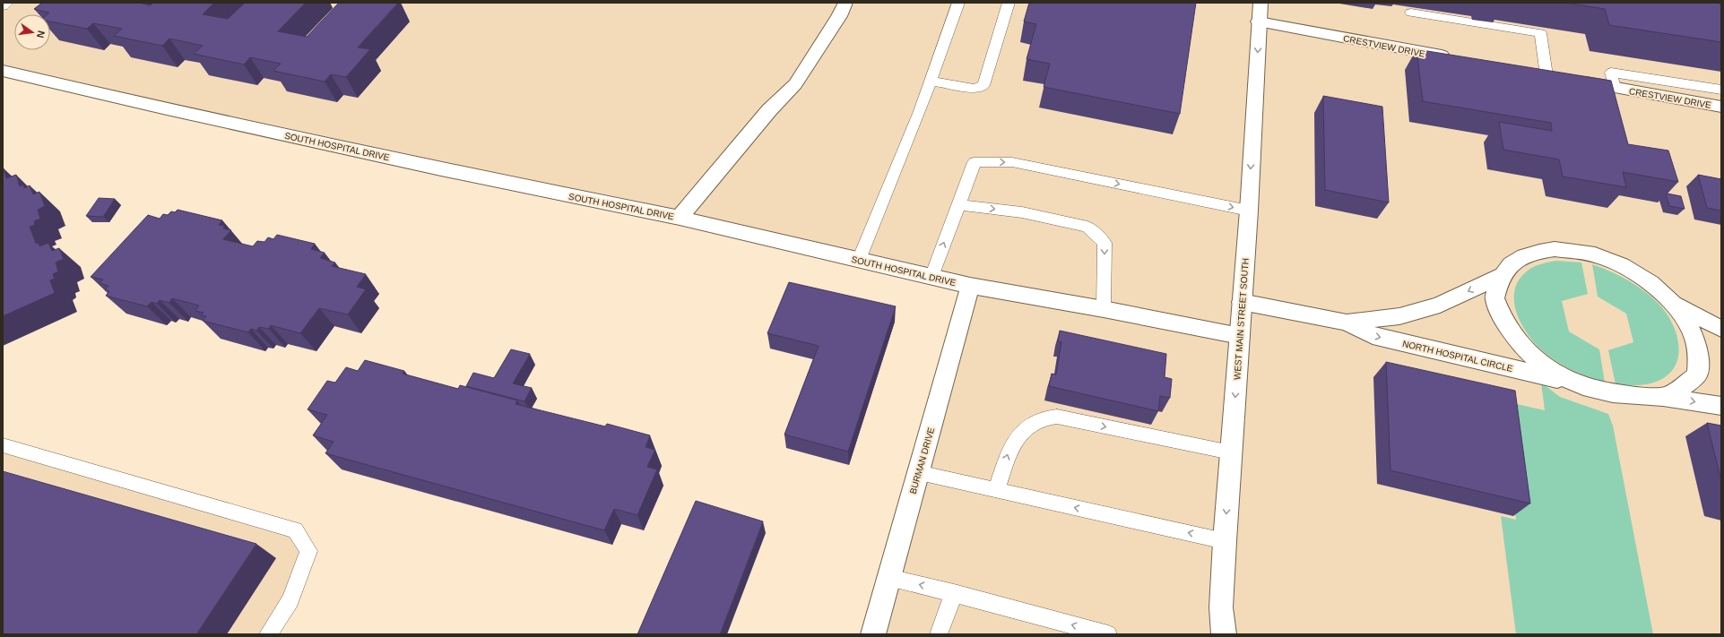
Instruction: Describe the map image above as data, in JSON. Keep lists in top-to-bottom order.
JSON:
{
  "streets": {
    "street": [
      "CRESTVIEW DRIVE",
      "SOUTH HOSPITAL DRIVE",
      "WEST MAIN STREET SOUTH",
      "NORTH HOSPITAL CIRCLE",
      "BURMAN DRIVE"
    ]
  },
  "crossings": [
    ["CRESTVIEW DRIVE", "WEST MAIN STREET SOUTH"],
    ["SOUTH HOSPITAL DRIVE", "WEST MAIN STREET SOUTH"],
    ["SOUTH HOSPITAL DRIVE", "BURMAN DRIVE"],
    ["WEST MAIN STREET SOUTH", "NORTH HOSPITAL CIRCLE"]
  ],
  "one_way": ["WEST MAIN STREET SOUTH"],
  "north": "right"
}
